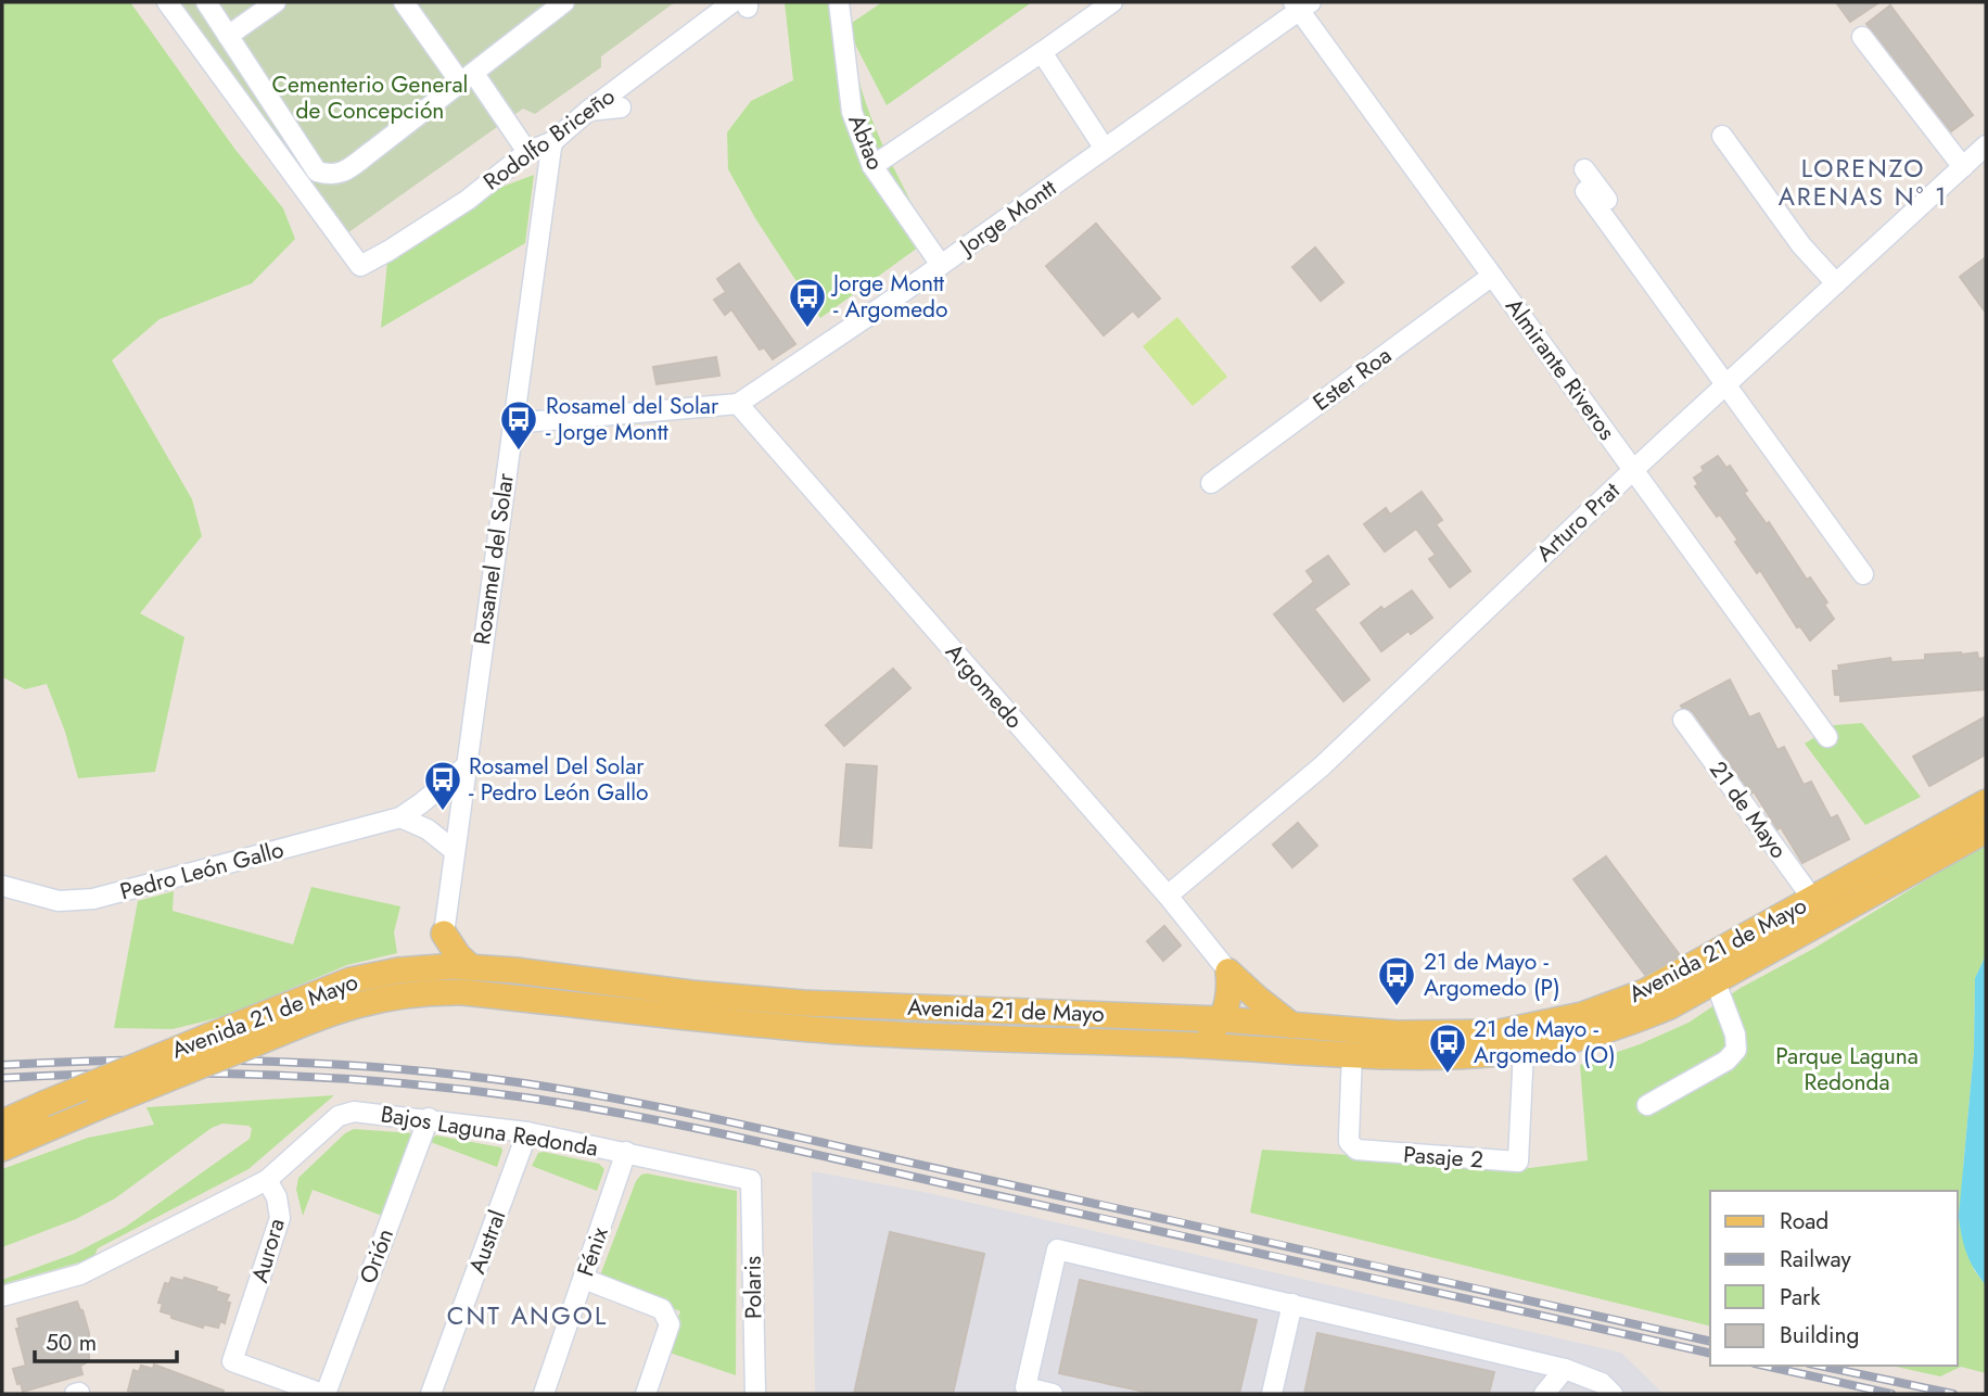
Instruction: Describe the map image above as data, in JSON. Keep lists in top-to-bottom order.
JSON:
{
  "streets": {
    "main road": ["Avenida 21 de Mayo"],
    "street": [
      "Rodolfo Briceño",
      "Abtao",
      "Jorge Montt",
      "Almirante Riveros",
      "Ester Roa",
      "Arturo Prat",
      "Rosamel del Solar",
      "Argomedo",
      "21 de Mayo",
      "Pedro León Gallo",
      "Bajos Laguna Redonda",
      "Pasaje 2",
      "Austral",
      "Aurora",
      "Fénix",
      "Orión",
      "Polaris"
    ]
  },
  "crossings": [
    ["Rodolfo Briceño", "Rosamel del Solar"],
    ["Abtao", "Jorge Montt"],
    ["Jorge Montt", "Almirante Riveros"],
    ["Jorge Montt", "Rosamel del Solar"],
    ["Jorge Montt", "Argomedo"],
    ["Almirante Riveros", "Ester Roa"],
    ["Almirante Riveros", "Arturo Prat"],
    ["Arturo Prat", "Argomedo"],
    ["Rosamel del Solar", "Pedro León Gallo"],
    ["21 de Mayo", "Avenida 21 de Mayo"],
    ["Avenida 21 de Mayo", "Pasaje 2"],
    ["Bajos Laguna Redonda", "Austral"],
    ["Bajos Laguna Redonda", "Aurora"],
    ["Bajos Laguna Redonda", "Fénix"],
    ["Bajos Laguna Redonda", "Orión"],
    ["Bajos Laguna Redonda", "Polaris"],
    ["Aurora", "Orión"]
  ],
  "districts": ["LORENZO ARENAS N° 1", "CNT ANGOL"],
  "parks": ["Cementerio General de Concepción", "Parque Laguna Redonda"],
  "places": {
    "bus stop": [
      "Jorge Montt - Argomedo",
      "Rosamel del Solar - Jorge Montt",
      "Rosamel Del Solar - Pedro León Gallo",
      "21 de Mayo - Argomedo (P)",
      "21 de Mayo - Argomedo (O)"
    ]
  },
  "legend": [
    "Road",
    "Railway",
    "Park",
    "Building"
  ],
  "scale_bar": "50 m"
}
